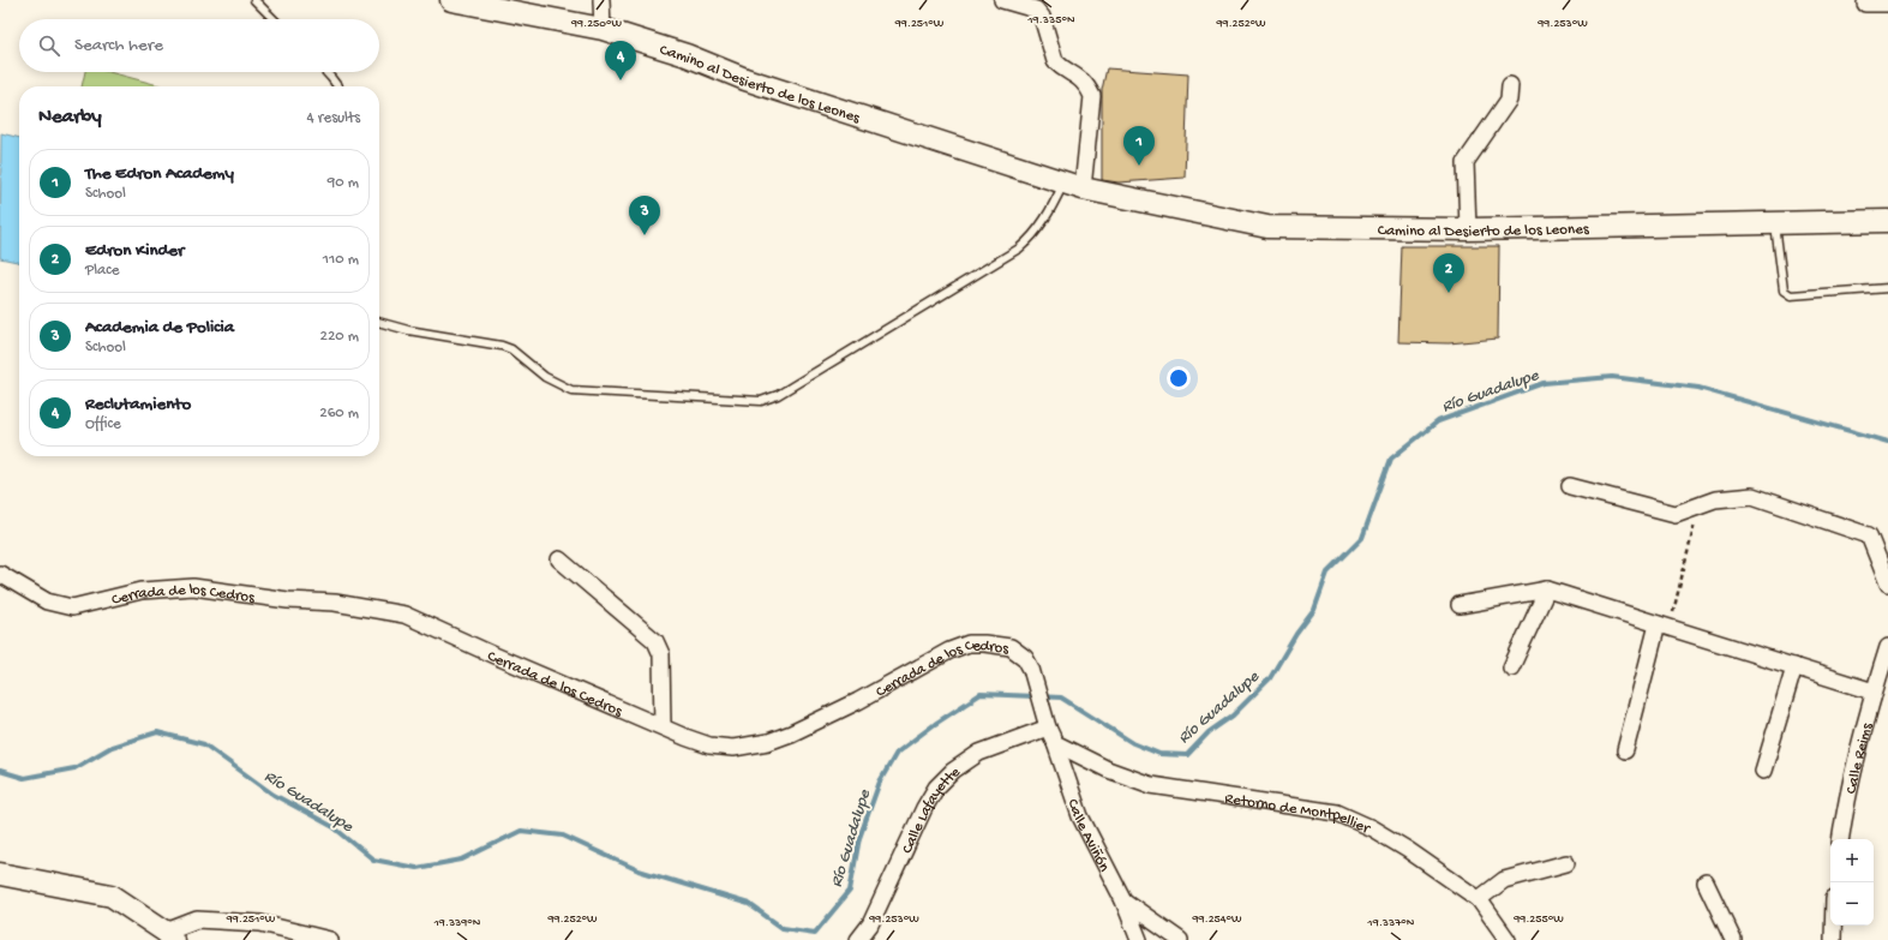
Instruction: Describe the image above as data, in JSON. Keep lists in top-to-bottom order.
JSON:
{
  "streets": {
    "main road": ["Camino al Desierto de los Leones"],
    "street": [
      "Cerrada de los Cedros",
      "Calle Reims",
      "Calle Lafayette",
      "Retorno de Montpellier",
      "Calle Aviñón"
    ]
  },
  "crossings": [
    ["Cerrada de los Cedros", "Calle Lafayette"],
    ["Cerrada de los Cedros", "Calle Aviñón"],
    ["Calle Lafayette", "Calle Aviñón"],
    ["Retorno de Montpellier", "Calle Aviñón"]
  ],
  "water": ["Río Guadalupe"],
  "page": {
    "search": "Search here",
    "pins": [
      "4",
      "1",
      "3",
      "2"
    ],
    "heading": ["Nearby", "4 results"],
    "list": [
      {
        "mark": "1",
        "name": "The Edron Academy",
        "note": "School",
        "value": "90 m"
      },
      {
        "mark": "2",
        "name": "Edron Kinder",
        "note": "Place",
        "value": "110 m"
      },
      {
        "mark": "3",
        "name": "Academia de Policia",
        "note": "School",
        "value": "220 m"
      },
      {
        "mark": "4",
        "name": "Reclutamiento",
        "note": "Office",
        "value": "260 m"
      }
    ],
    "map_buttons": ["+", "−"]
  },
  "coordinates": [
    "19.335°N",
    "99.250°W",
    "99.253°W",
    "99.251°W",
    "99.252°W",
    "99.254°W",
    "99.255°W",
    "19.339°N",
    "19.337°N"
  ]
}
